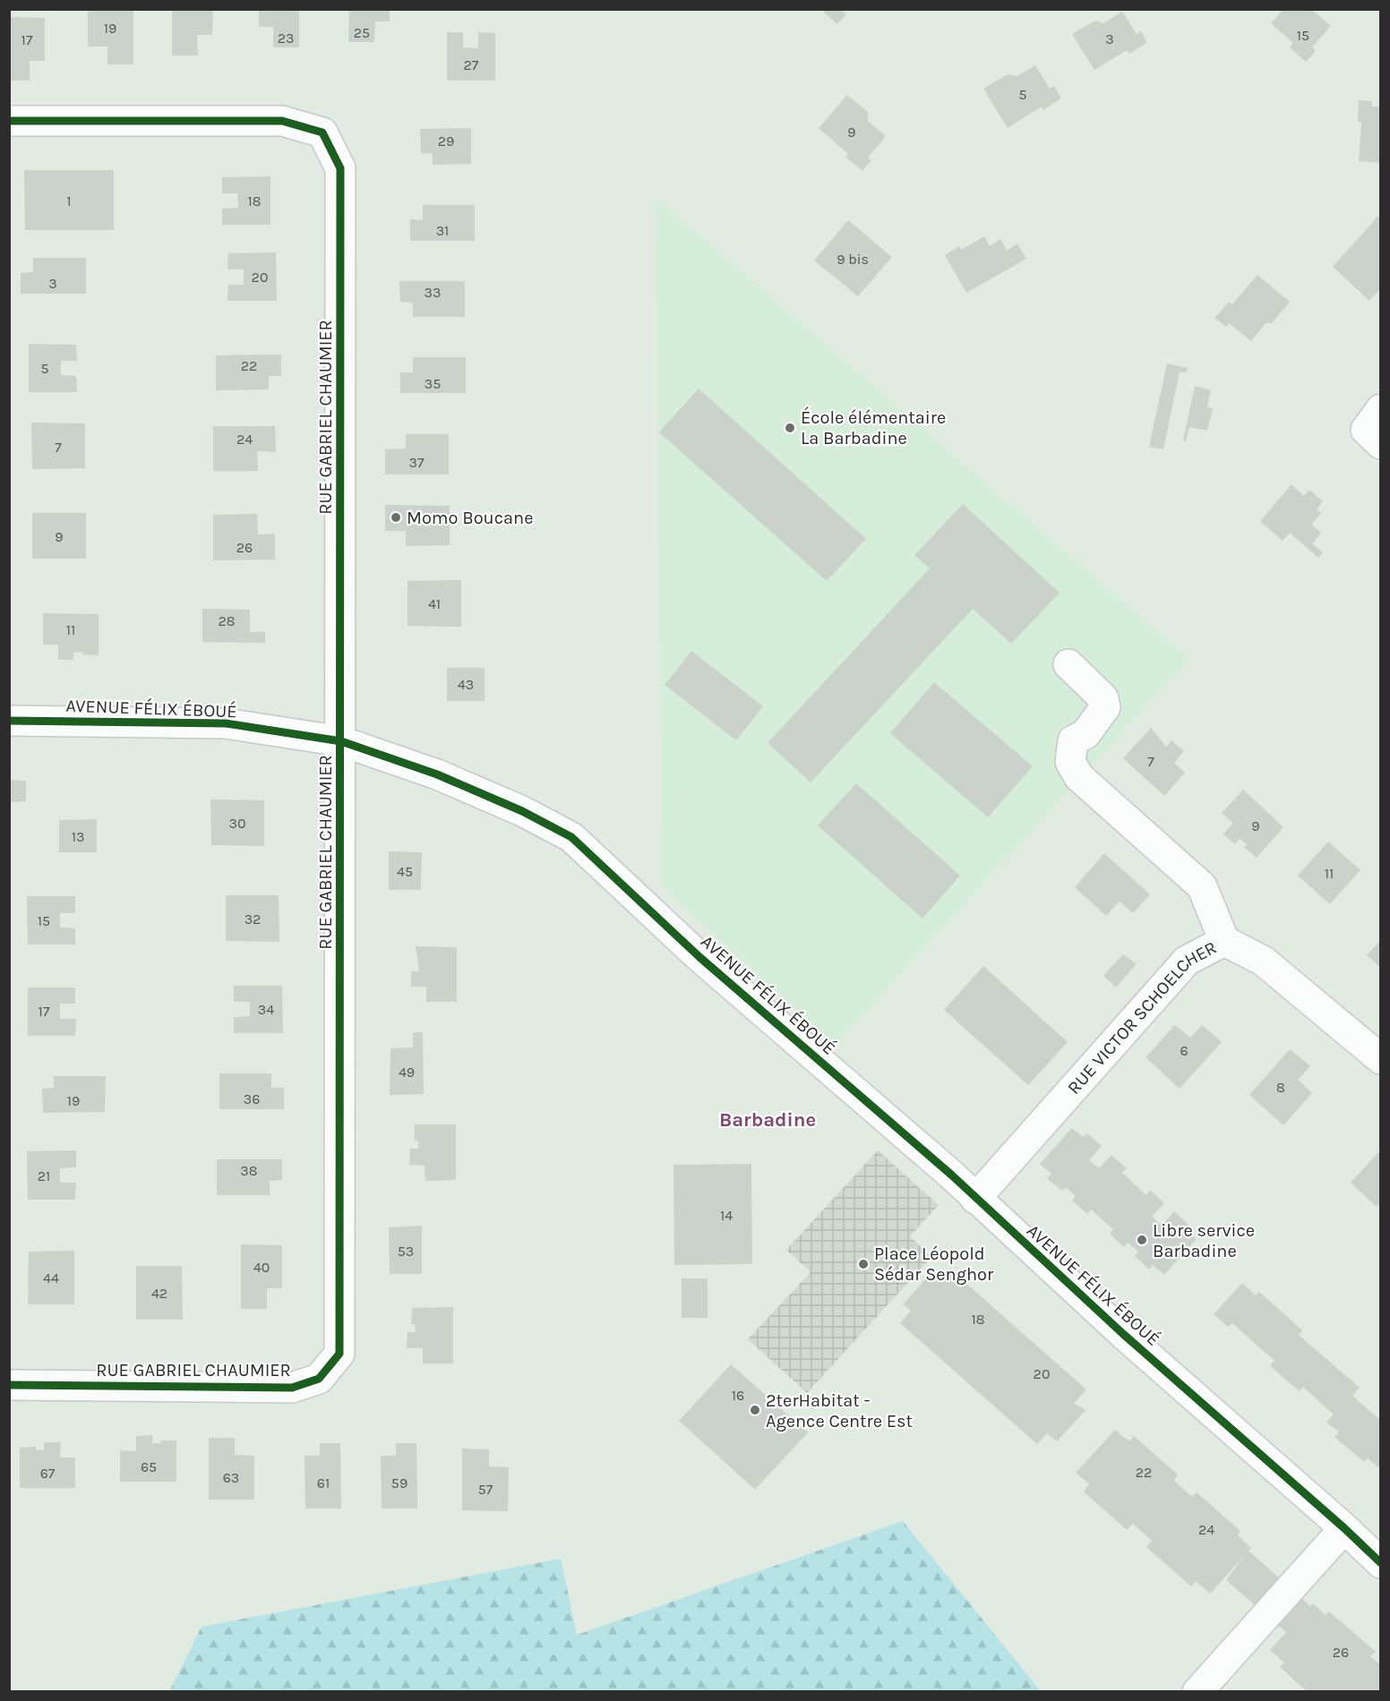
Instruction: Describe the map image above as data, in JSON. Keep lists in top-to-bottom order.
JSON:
{
  "streets": {
    "street": ["RUE GABRIEL CHAUMIER", "AVENUE FÉLIX ÉBOUÉ", "RUE VICTOR SCHOELCHER"]
  },
  "crossings": [
    ["RUE GABRIEL CHAUMIER", "AVENUE FÉLIX ÉBOUÉ"],
    ["AVENUE FÉLIX ÉBOUÉ", "RUE VICTOR SCHOELCHER"]
  ],
  "districts": ["Barbadine"],
  "places": [
    "École élémentaire La Barbadine",
    "Momo Boucane",
    "Libre service Barbadine",
    "Place Léopold Sédar Senghor",
    "2terHabitat - Agence Centre Est"
  ],
  "house_numbers": [
    "19",
    "25",
    "15",
    "23",
    "3",
    "17",
    "27",
    "5",
    "9",
    "29",
    "1",
    "18",
    "31",
    "9 bis",
    "20",
    "3",
    "33",
    "22",
    "5",
    "35",
    "24",
    "7",
    "37",
    "9",
    "26",
    "41",
    "28",
    "11",
    "43",
    "7",
    "30",
    "9",
    "13",
    "45",
    "11",
    "32",
    "15",
    "34",
    "17",
    "6",
    "49",
    "8",
    "36",
    "19",
    "38",
    "21",
    "14",
    "53",
    "40",
    "44",
    "42",
    "18",
    "20",
    "16",
    "65",
    "22",
    "67",
    "63",
    "61",
    "59",
    "57",
    "24",
    "26"
  ]
}
